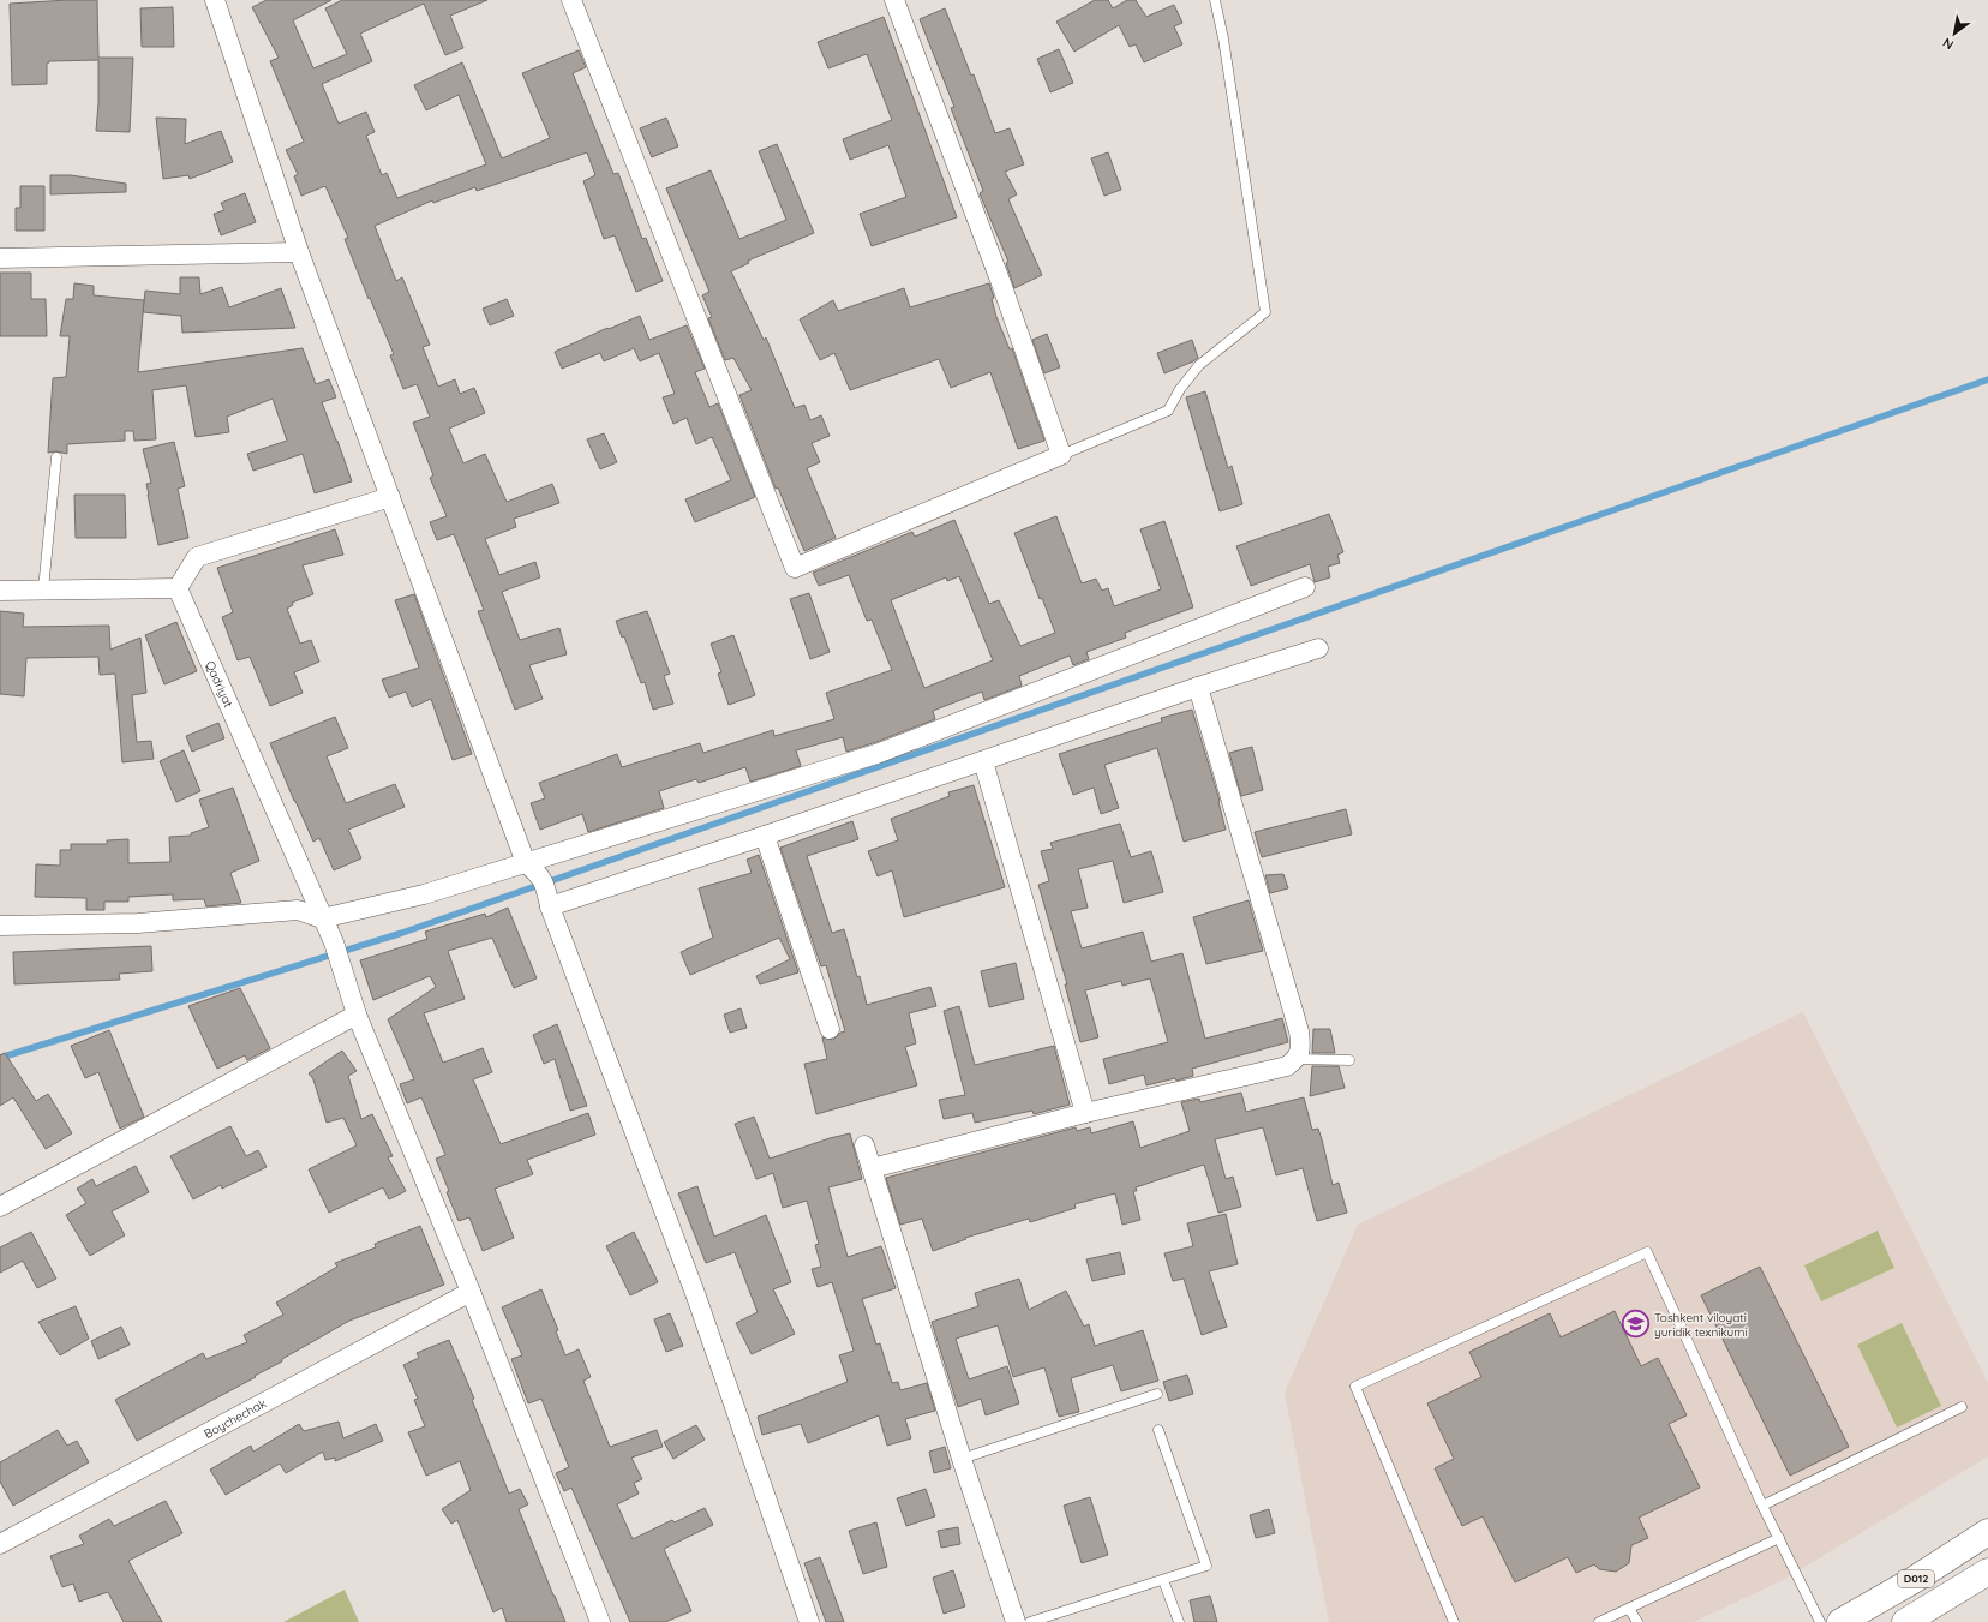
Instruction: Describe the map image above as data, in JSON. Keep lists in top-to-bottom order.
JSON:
{
  "streets": {
    "highway": ["D012"],
    "street": ["Qadriyat", "Boychechak"]
  },
  "crossings": [
    ["Qadriyat", "Boychechak"]
  ],
  "places": {
    "school or university": ["Toshkent viloyati yuridik texnikumi"]
  },
  "north": "bottom left"
}
